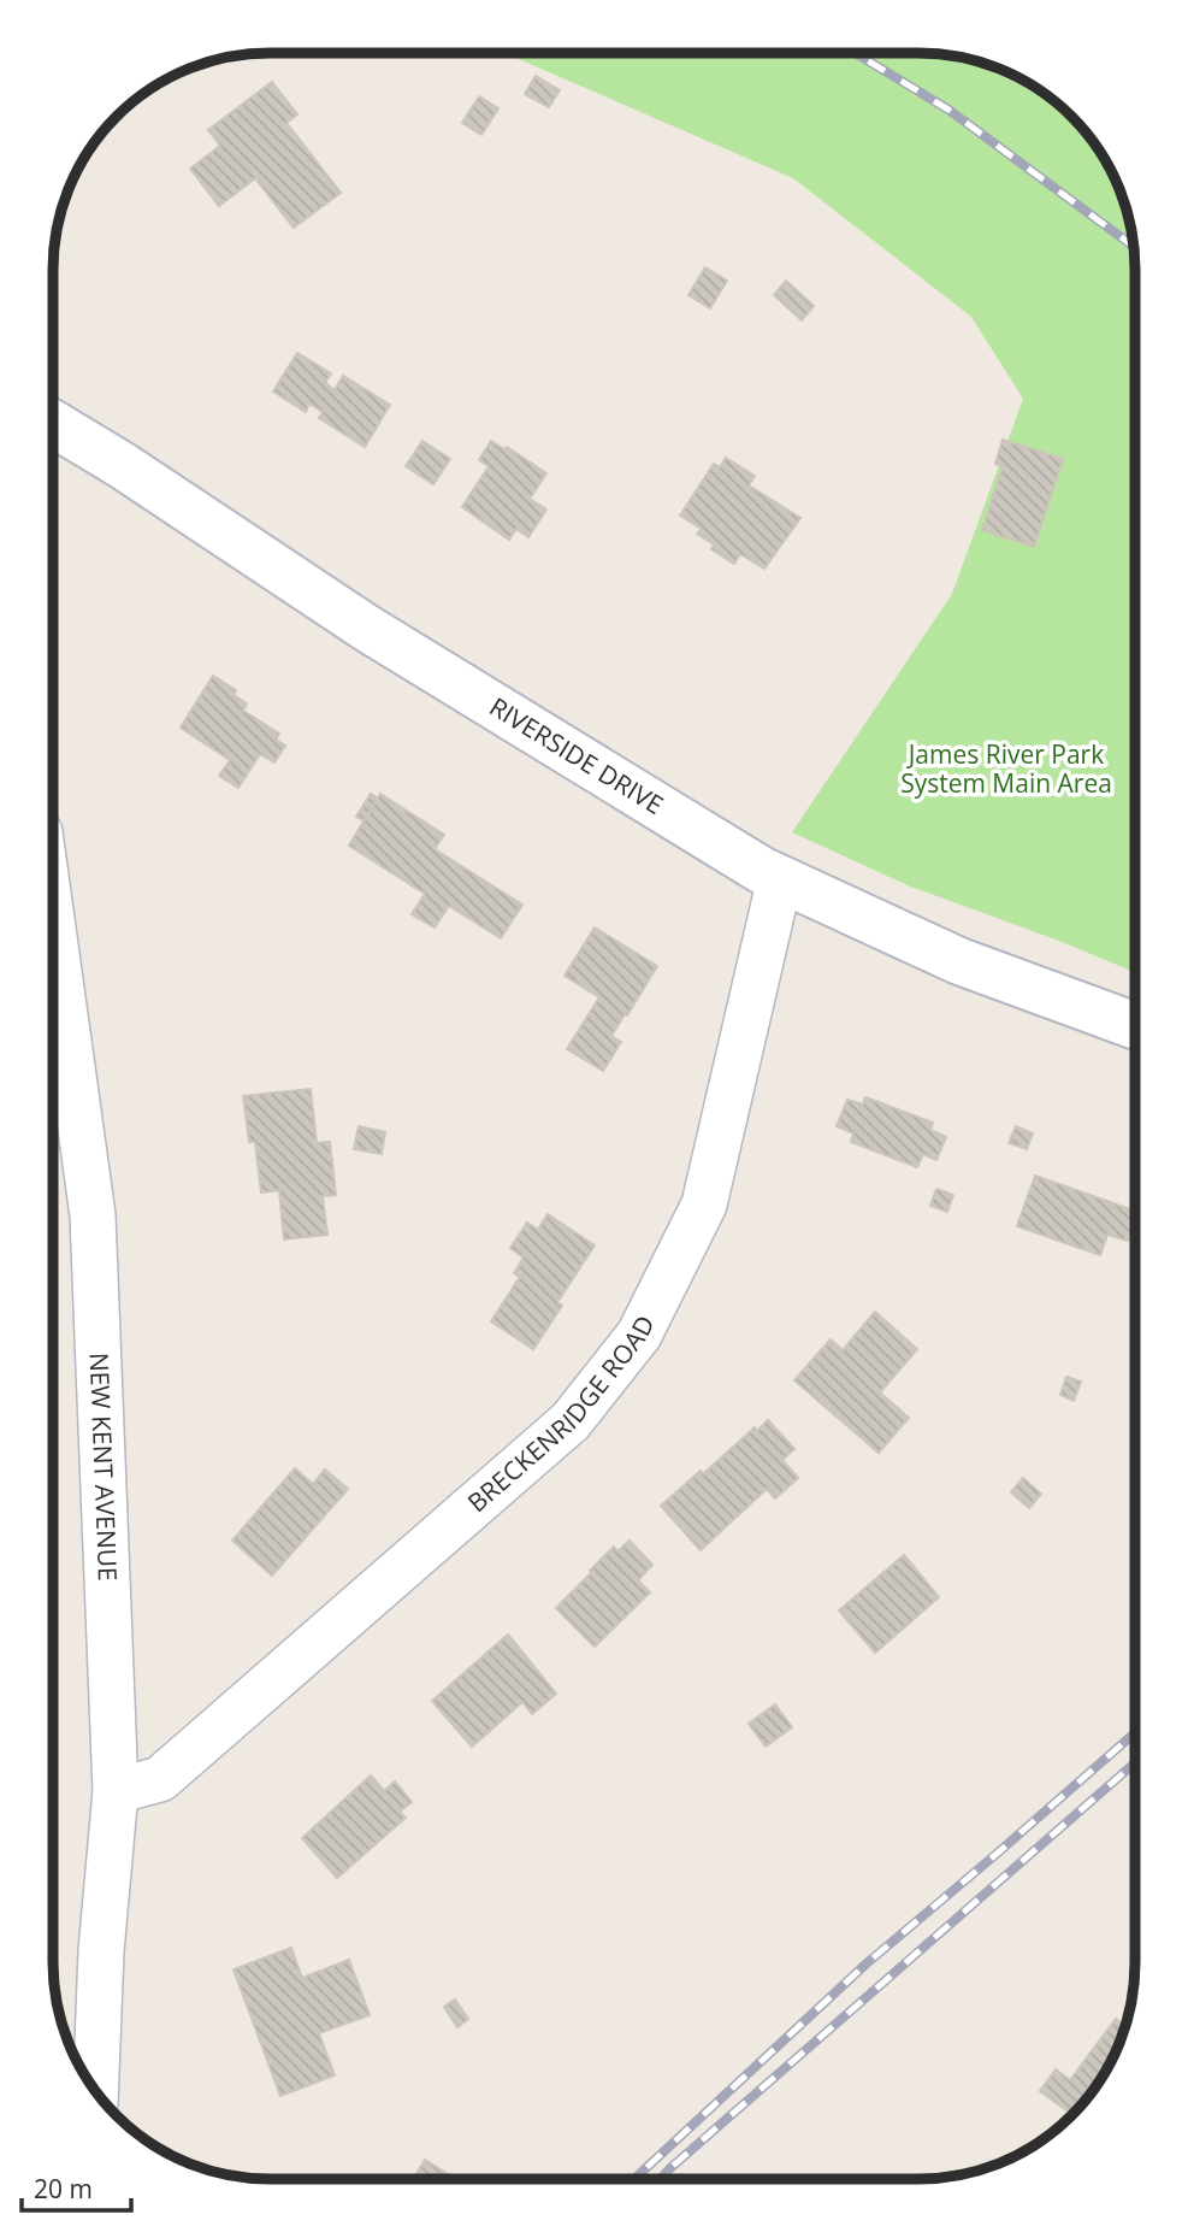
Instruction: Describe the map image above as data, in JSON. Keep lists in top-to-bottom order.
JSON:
{
  "streets": {
    "street": ["RIVERSIDE DRIVE", "BRECKENRIDGE ROAD", "NEW KENT AVENUE"]
  },
  "crossings": [
    ["RIVERSIDE DRIVE", "BRECKENRIDGE ROAD"],
    ["BRECKENRIDGE ROAD", "NEW KENT AVENUE"]
  ],
  "parks": ["James River Park System Main Area"],
  "scale_bar": "20 m"
}
